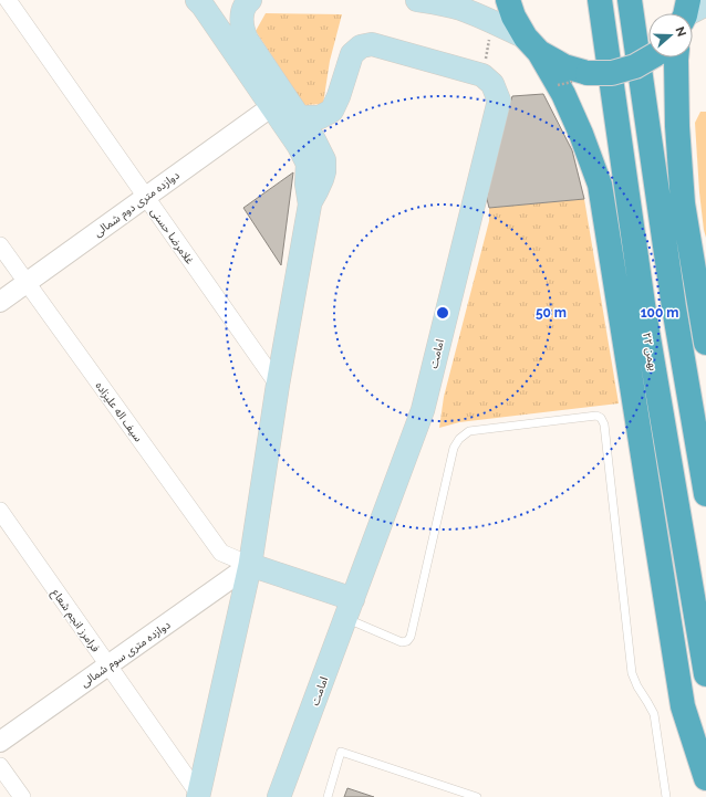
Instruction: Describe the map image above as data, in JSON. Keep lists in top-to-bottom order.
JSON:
{
  "streets": {
    "highway": ["۲۲ بهمن"],
    "main road": ["امامت"],
    "street": [
      "دوازده متری دوم شمالی",
      "غلامرضا حسنی",
      "سیف اله علیزاده",
      "فرامرز انجم شعاع",
      "دوازده متری سوم شمالی"
    ]
  },
  "crossings": [
    ["دوازده متری دوم شمالی", "غلامرضا حسنی"],
    ["دوازده متری دوم شمالی", "سیف اله علیزاده"],
    ["سیف اله علیزاده", "دوازده متری سوم شمالی"],
    ["فرامرز انجم شعاع", "دوازده متری سوم شمالی"]
  ],
  "north": "right",
  "rings": ["50 m", "100 m"]
}
